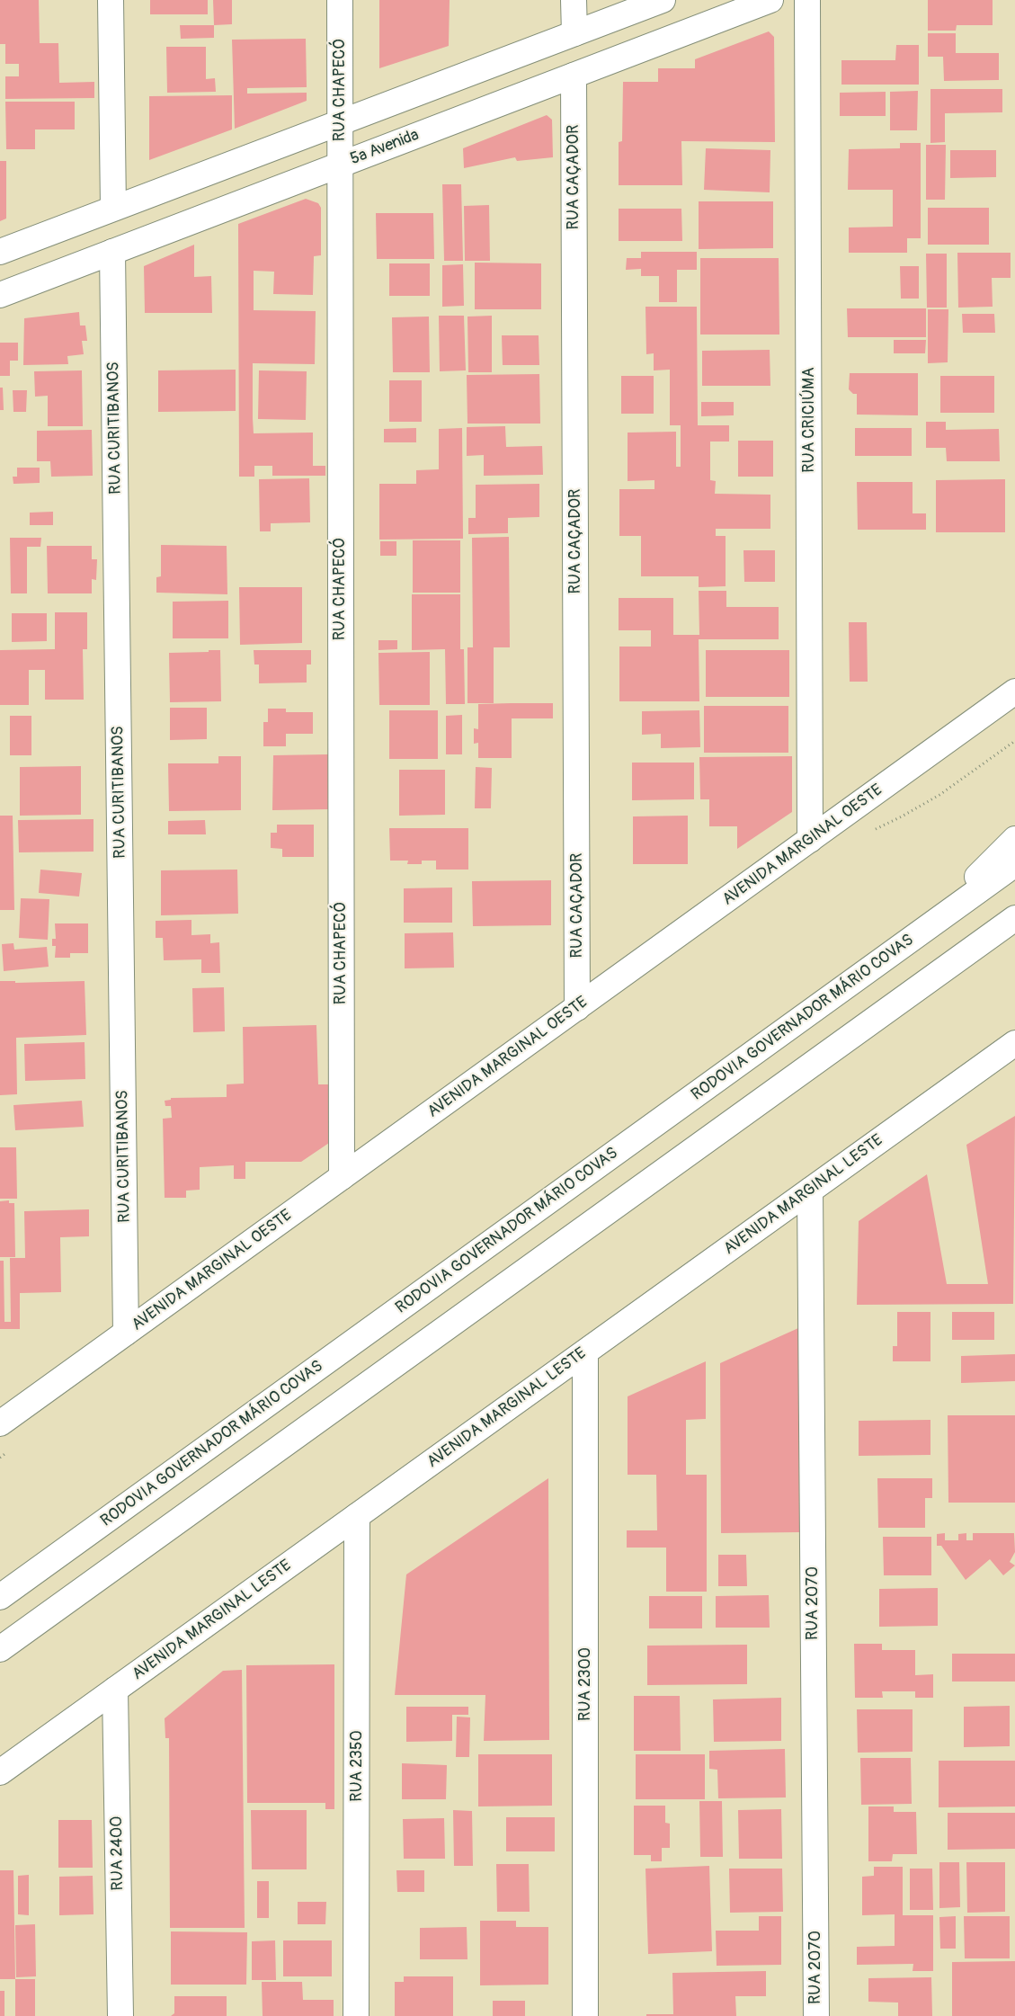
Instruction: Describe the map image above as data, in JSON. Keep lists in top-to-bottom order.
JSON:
{
  "streets": {
    "main road": [
      "RUA CHAPECÓ",
      "5ª Avenida",
      "RUA CAÇADOR",
      "RUA CRICIÚMA",
      "RUA CURITIBANOS",
      "AVENIDA MARGINAL OESTE",
      "RODOVIA GOVERNADOR MÁRIO COVAS",
      "AVENIDA MARGINAL LESTE",
      "RUA 2070",
      "RUA 2300",
      "RUA 2350",
      "RUA 2400"
    ]
  },
  "crossings": [
    ["RUA CHAPECÓ", "5ª Avenida"],
    ["RUA CHAPECÓ", "AVENIDA MARGINAL OESTE"],
    ["5ª Avenida", "RUA CAÇADOR"],
    ["5ª Avenida", "RUA CURITIBANOS"],
    ["RUA CAÇADOR", "AVENIDA MARGINAL OESTE"],
    ["RUA CRICIÚMA", "AVENIDA MARGINAL OESTE"],
    ["RUA CURITIBANOS", "AVENIDA MARGINAL OESTE"],
    ["AVENIDA MARGINAL LESTE", "RUA 2070"],
    ["AVENIDA MARGINAL LESTE", "RUA 2300"],
    ["AVENIDA MARGINAL LESTE", "RUA 2350"],
    ["AVENIDA MARGINAL LESTE", "RUA 2400"]
  ]
}
